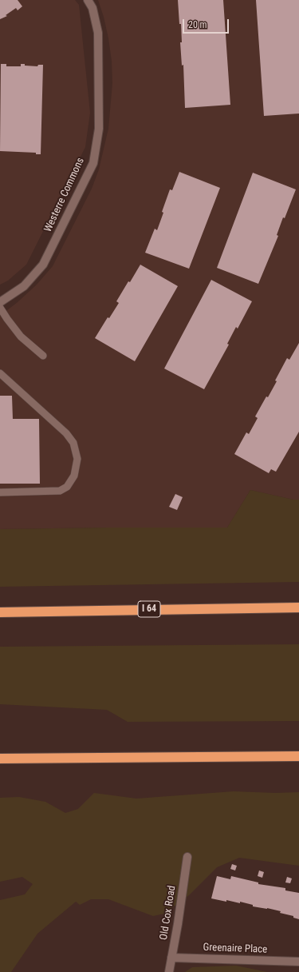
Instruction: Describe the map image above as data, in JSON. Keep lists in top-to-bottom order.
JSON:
{
  "streets": {
    "highway": ["I 64"],
    "street": ["Westerre Commons", "Old Cox Road", "Greenaire Place"]
  },
  "crossings": [
    ["Old Cox Road", "Greenaire Place"]
  ],
  "scale_bar": "20 m"
}
